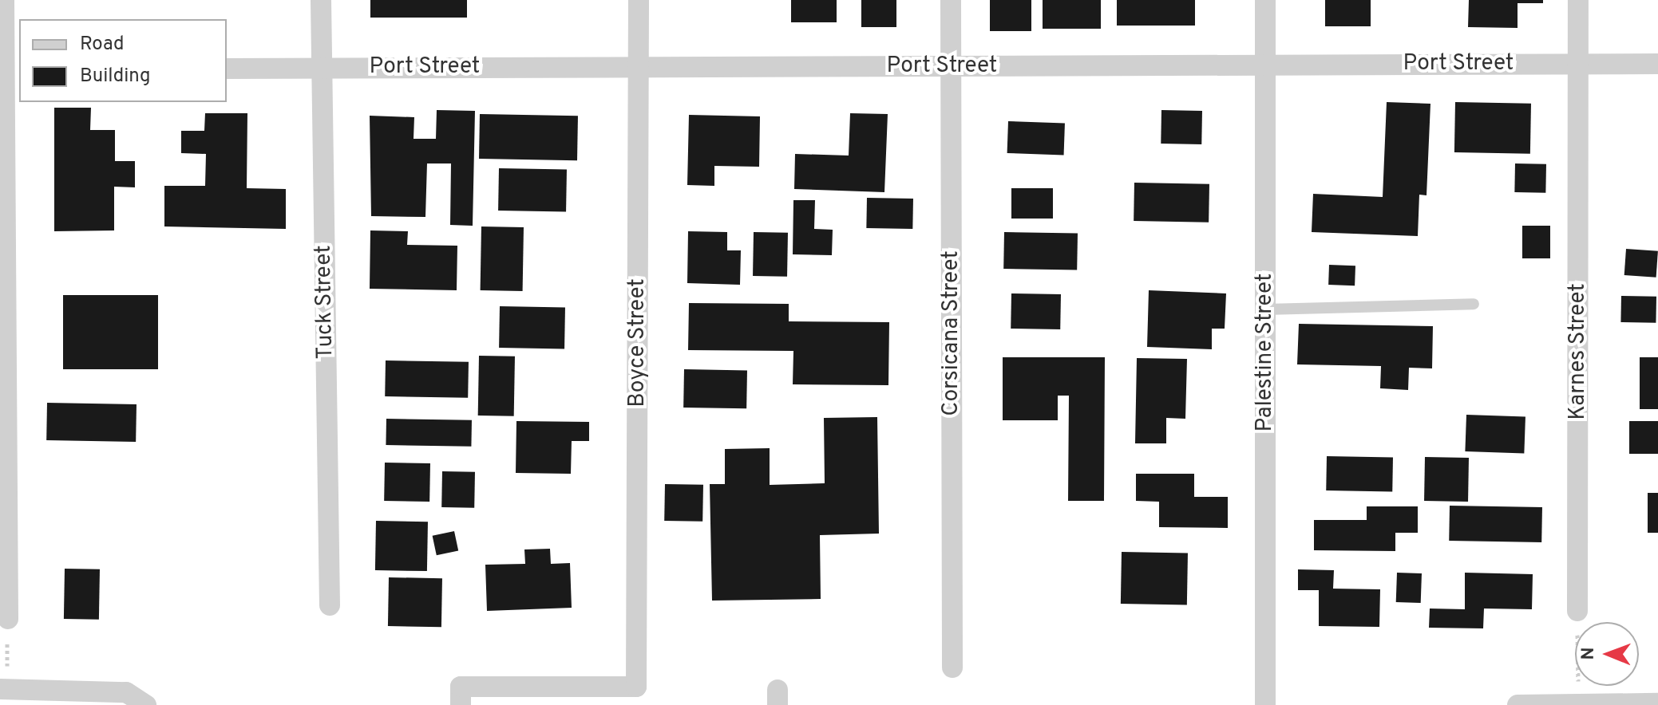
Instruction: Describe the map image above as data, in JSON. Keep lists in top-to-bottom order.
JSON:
{
  "streets": {
    "street": [
      "Port Street",
      "Tuck Street",
      "Corsicana Street",
      "Boyce Street",
      "Karnes Street",
      "Palestine Street"
    ]
  },
  "crossings": [
    ["Port Street", "Tuck Street"],
    ["Port Street", "Corsicana Street"],
    ["Port Street", "Boyce Street"],
    ["Port Street", "Karnes Street"],
    ["Port Street", "Palestine Street"]
  ],
  "legend": ["Road", "Building"],
  "north": "left"
}
